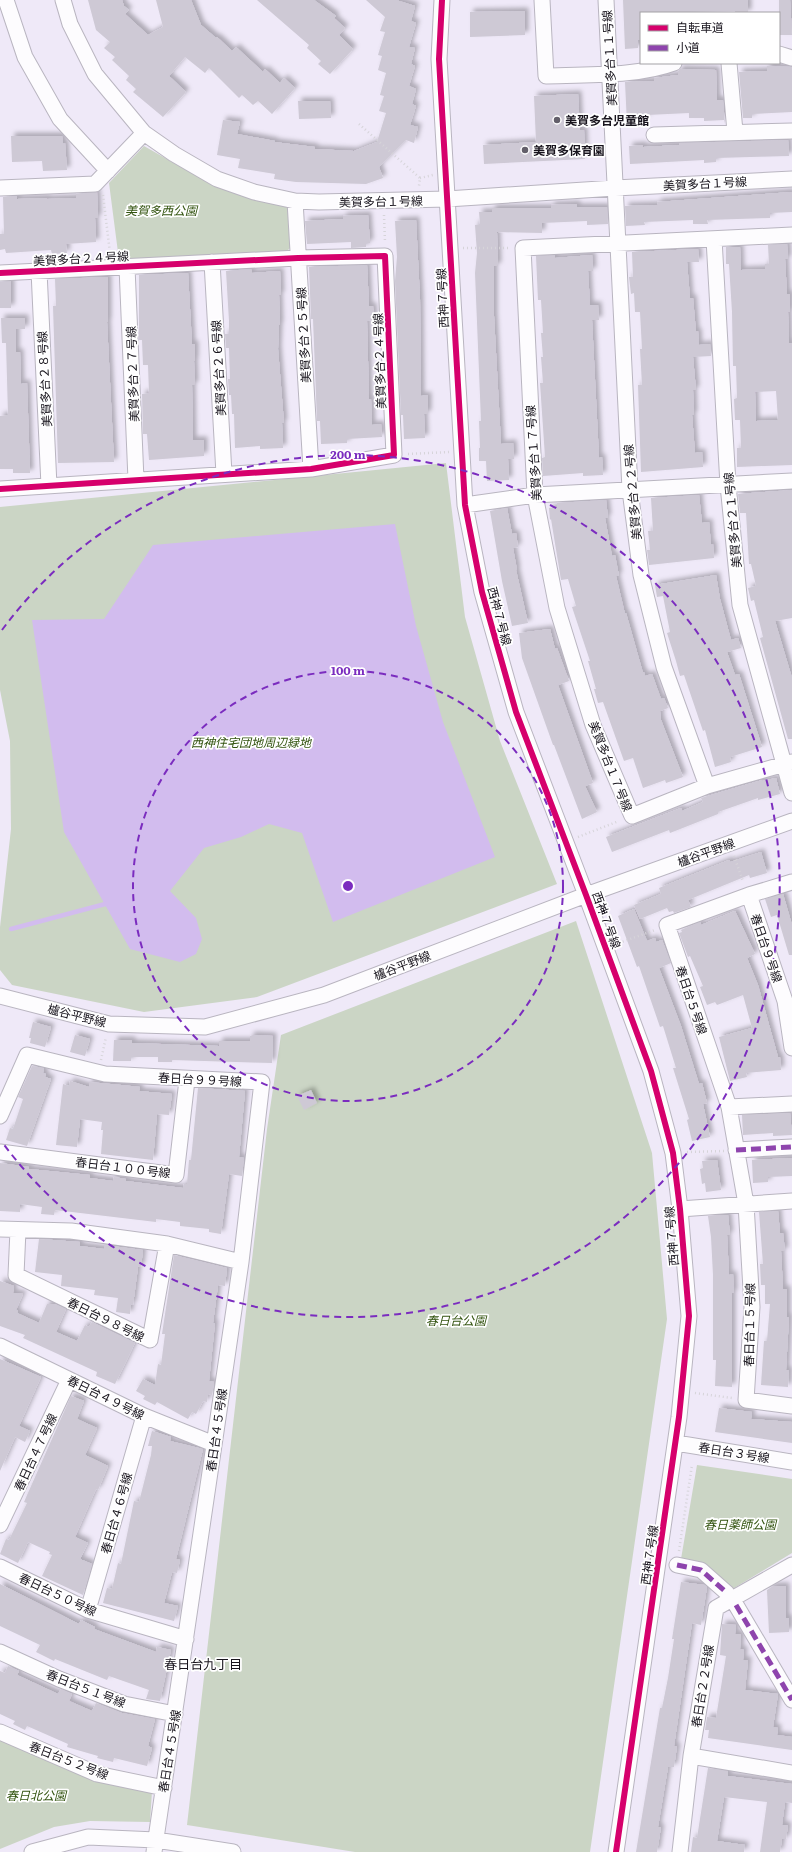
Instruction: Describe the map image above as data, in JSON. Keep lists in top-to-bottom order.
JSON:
{
  "streets": {
    "street": [
      "美賀多台１１号線",
      "美賀多台１号線",
      "美賀多台２４号線",
      "西神７号線",
      "美賀多台２５号線",
      "美賀多台２６号線",
      "美賀多台２７号線",
      "美賀多台２８号線",
      "美賀多台１７号線",
      "美賀多台２２号線",
      "美賀多台２１号線",
      "櫨谷平野線",
      "春日台９号線",
      "春日台５号線",
      "春日台９９号線",
      "春日台１００号線",
      "春日台９８号線",
      "春日台１５号線",
      "春日台４９号線",
      "春日台４５号線",
      "春日台４７号線",
      "春日台３号線",
      "春日台４６号線",
      "春日台５０号線",
      "春日台２２号線",
      "春日台５１号線",
      "春日台５２号線"
    ]
  },
  "crossings": [
    ["美賀多台１１号線", "美賀多台１号線"],
    ["美賀多台１１号線", "美賀多台２２号線"],
    ["美賀多台１号線", "西神７号線"],
    ["美賀多台１号線", "美賀多台２５号線"],
    ["美賀多台１号線", "美賀多台２２号線"],
    ["美賀多台２４号線", "美賀多台２５号線"],
    ["美賀多台２４号線", "美賀多台２６号線"],
    ["美賀多台２４号線", "美賀多台２７号線"],
    ["美賀多台２４号線", "美賀多台２８号線"],
    ["西神７号線", "櫨谷平野線"],
    ["西神７号線", "春日台３号線"],
    ["美賀多台１７号線", "美賀多台２２号線"],
    ["美賀多台１７号線", "美賀多台２１号線"],
    ["春日台５号線", "春日台１５号線"],
    ["春日台９９号線", "春日台１００号線"],
    ["春日台９９号線", "春日台４５号線"],
    ["春日台４９号線", "春日台４５号線"],
    ["春日台４９号線", "春日台４７号線"],
    ["春日台４９号線", "春日台４６号線"],
    ["春日台４５号線", "春日台５０号線"],
    ["春日台４５号線", "春日台５１号線"],
    ["春日台４５号線", "春日台５２号線"],
    ["春日台４６号線", "春日台５０号線"]
  ],
  "districts": ["春日台九丁目"],
  "parks": [
    "美賀多西公園",
    "西神住宅団地周辺緑地",
    "春日台公園",
    "春日薬師公園",
    "春日北公園"
  ],
  "places": ["美賀多台児童館", "美賀多保育園"],
  "legend": ["自転車道", "小道"],
  "rings": ["200 m", "100 m"]
}
